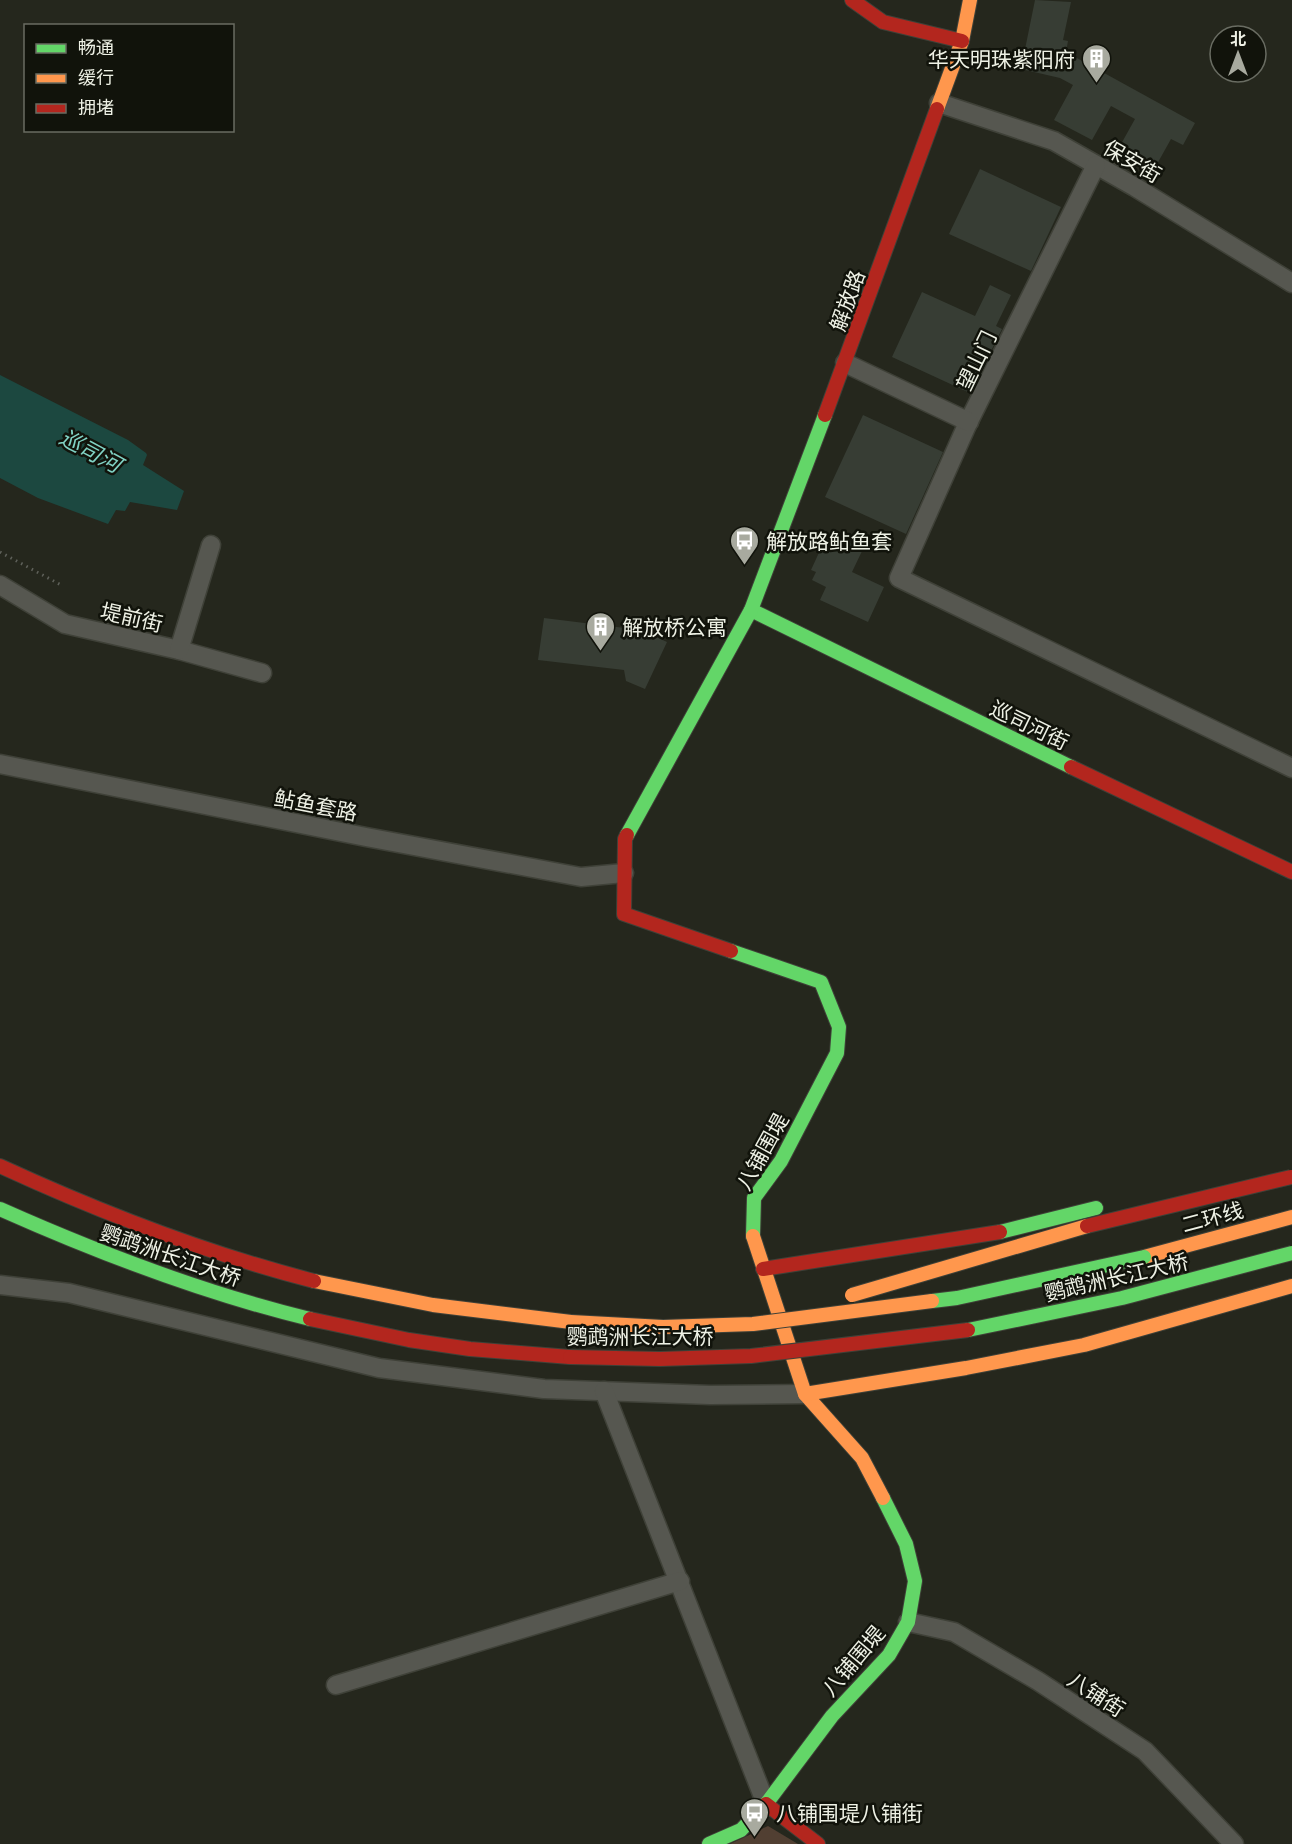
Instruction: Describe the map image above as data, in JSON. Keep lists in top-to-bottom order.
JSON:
{
  "streets": {
    "main road": [
      "解放路",
      "巡司河街",
      "八铺围堤",
      "二环线",
      "鹦鹉洲长江大桥"
    ],
    "street": [
      "保安街",
      "望山门",
      "堤前街",
      "鲇鱼套路",
      "八铺街"
    ]
  },
  "crossings": [
    ["保安街", "解放路"],
    ["保安街", "望山门"],
    ["解放路", "巡司河街"],
    ["解放路", "八铺围堤"],
    ["巡司河街", "八铺围堤"],
    ["鲇鱼套路", "八铺围堤"],
    ["八铺围堤", "八铺街"],
    ["二环线", "鹦鹉洲长江大桥"]
  ],
  "water": ["巡司河"],
  "places": {
    "building": ["华天明珠紫阳府", "解放桥公寓"],
    "bus stop": ["解放路鲇鱼套", "八铺围堤八铺街"]
  },
  "legend": ["畅通", "缓行", "拥堵"],
  "north": "top"
}
